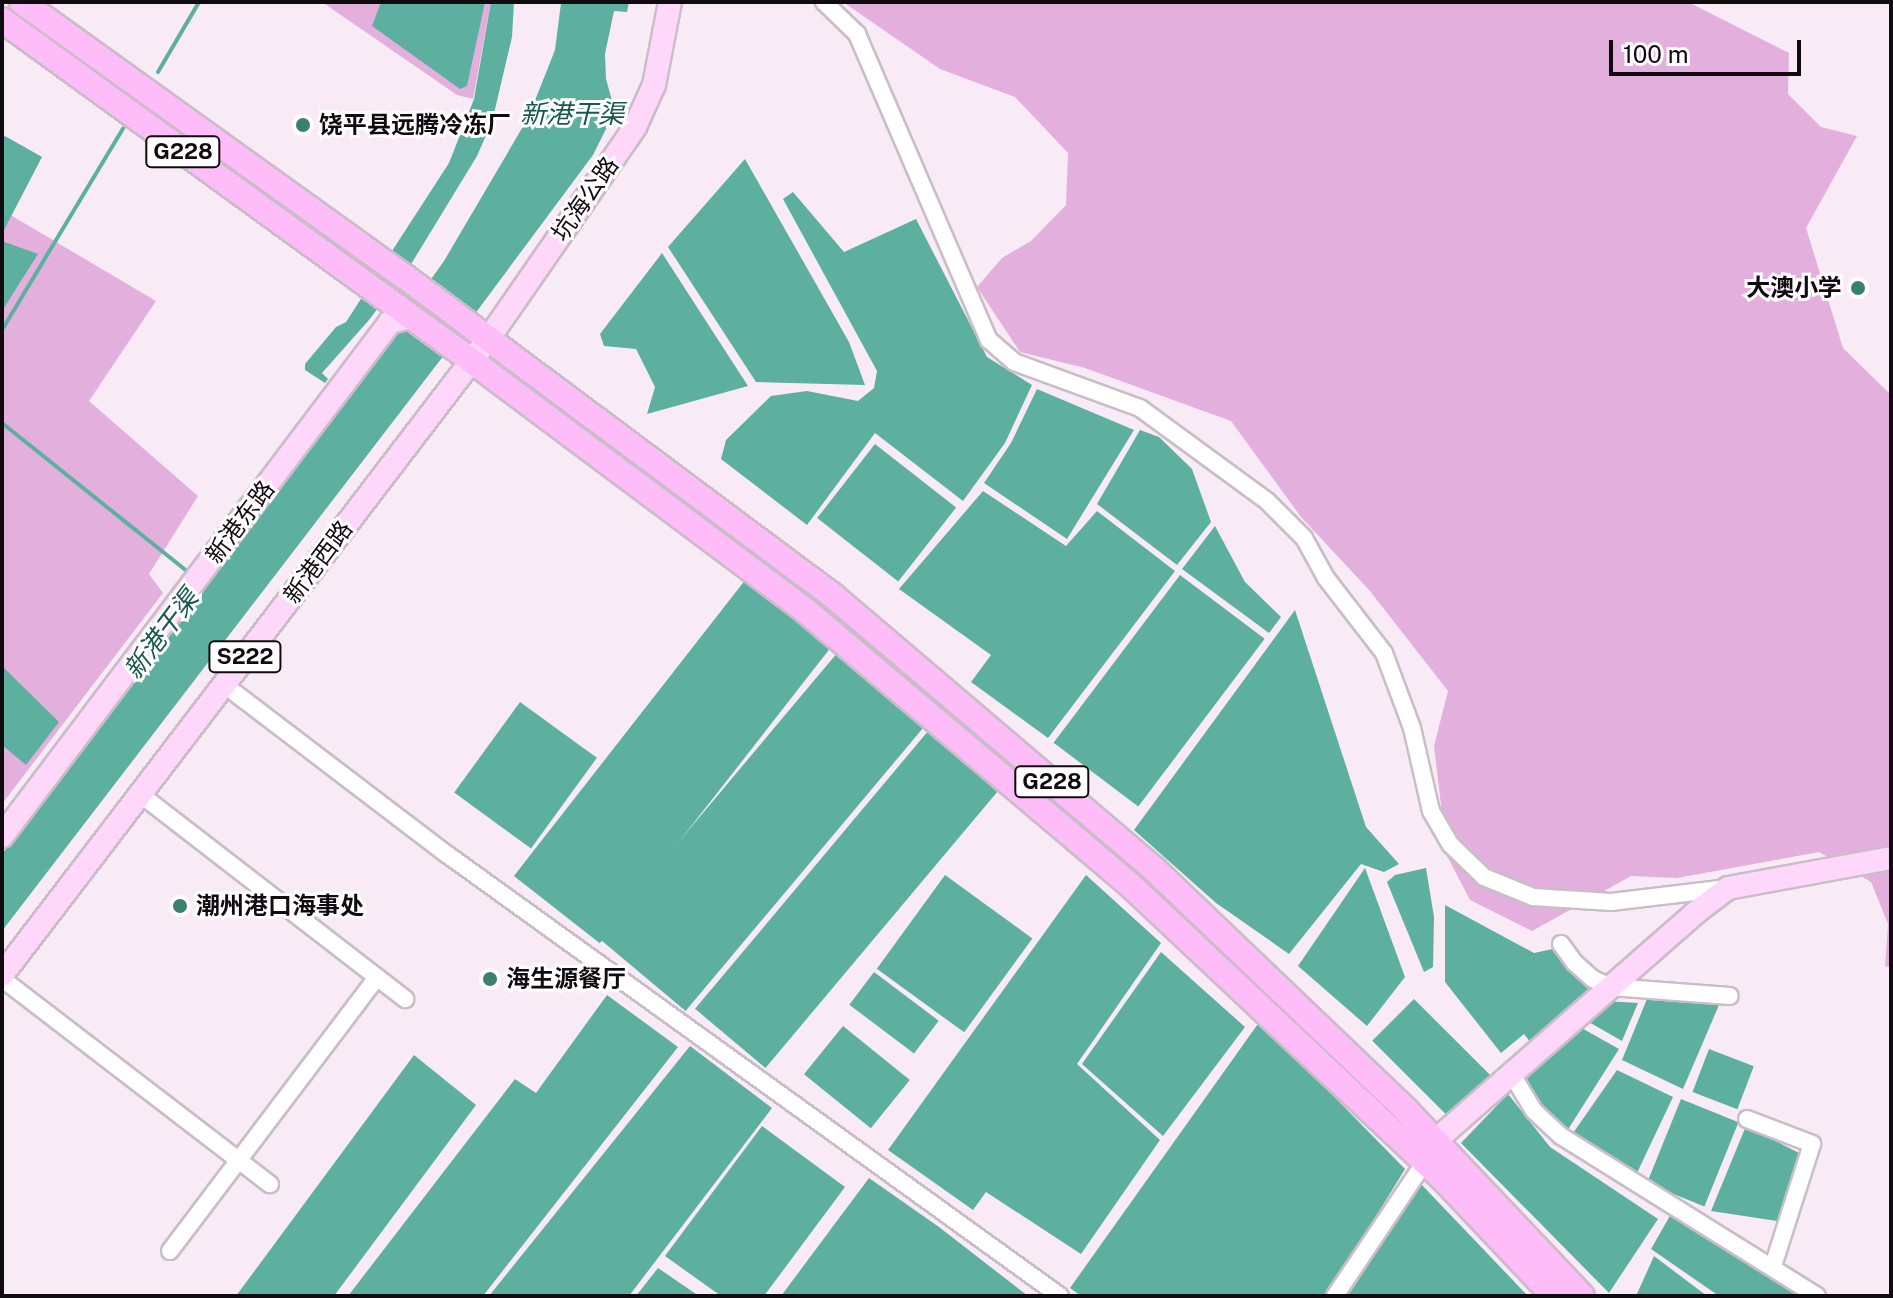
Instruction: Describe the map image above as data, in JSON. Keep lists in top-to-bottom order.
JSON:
{
  "streets": {
    "highway": ["G228"],
    "main road": [
      "坑海公路",
      "新港东路",
      "新港西路",
      "S222"
    ]
  },
  "crossings": [
    ["G228", "坑海公路"],
    ["G228", "新港东路"],
    ["G228", "新港西路"],
    ["坑海公路", "新港西路"]
  ],
  "water": ["新港干渠"],
  "places": [
    "饶平县远腾冷冻厂",
    "大澳小学",
    "潮州港口海事处",
    "海生源餐厅"
  ],
  "scale_bar": "100 m"
}
